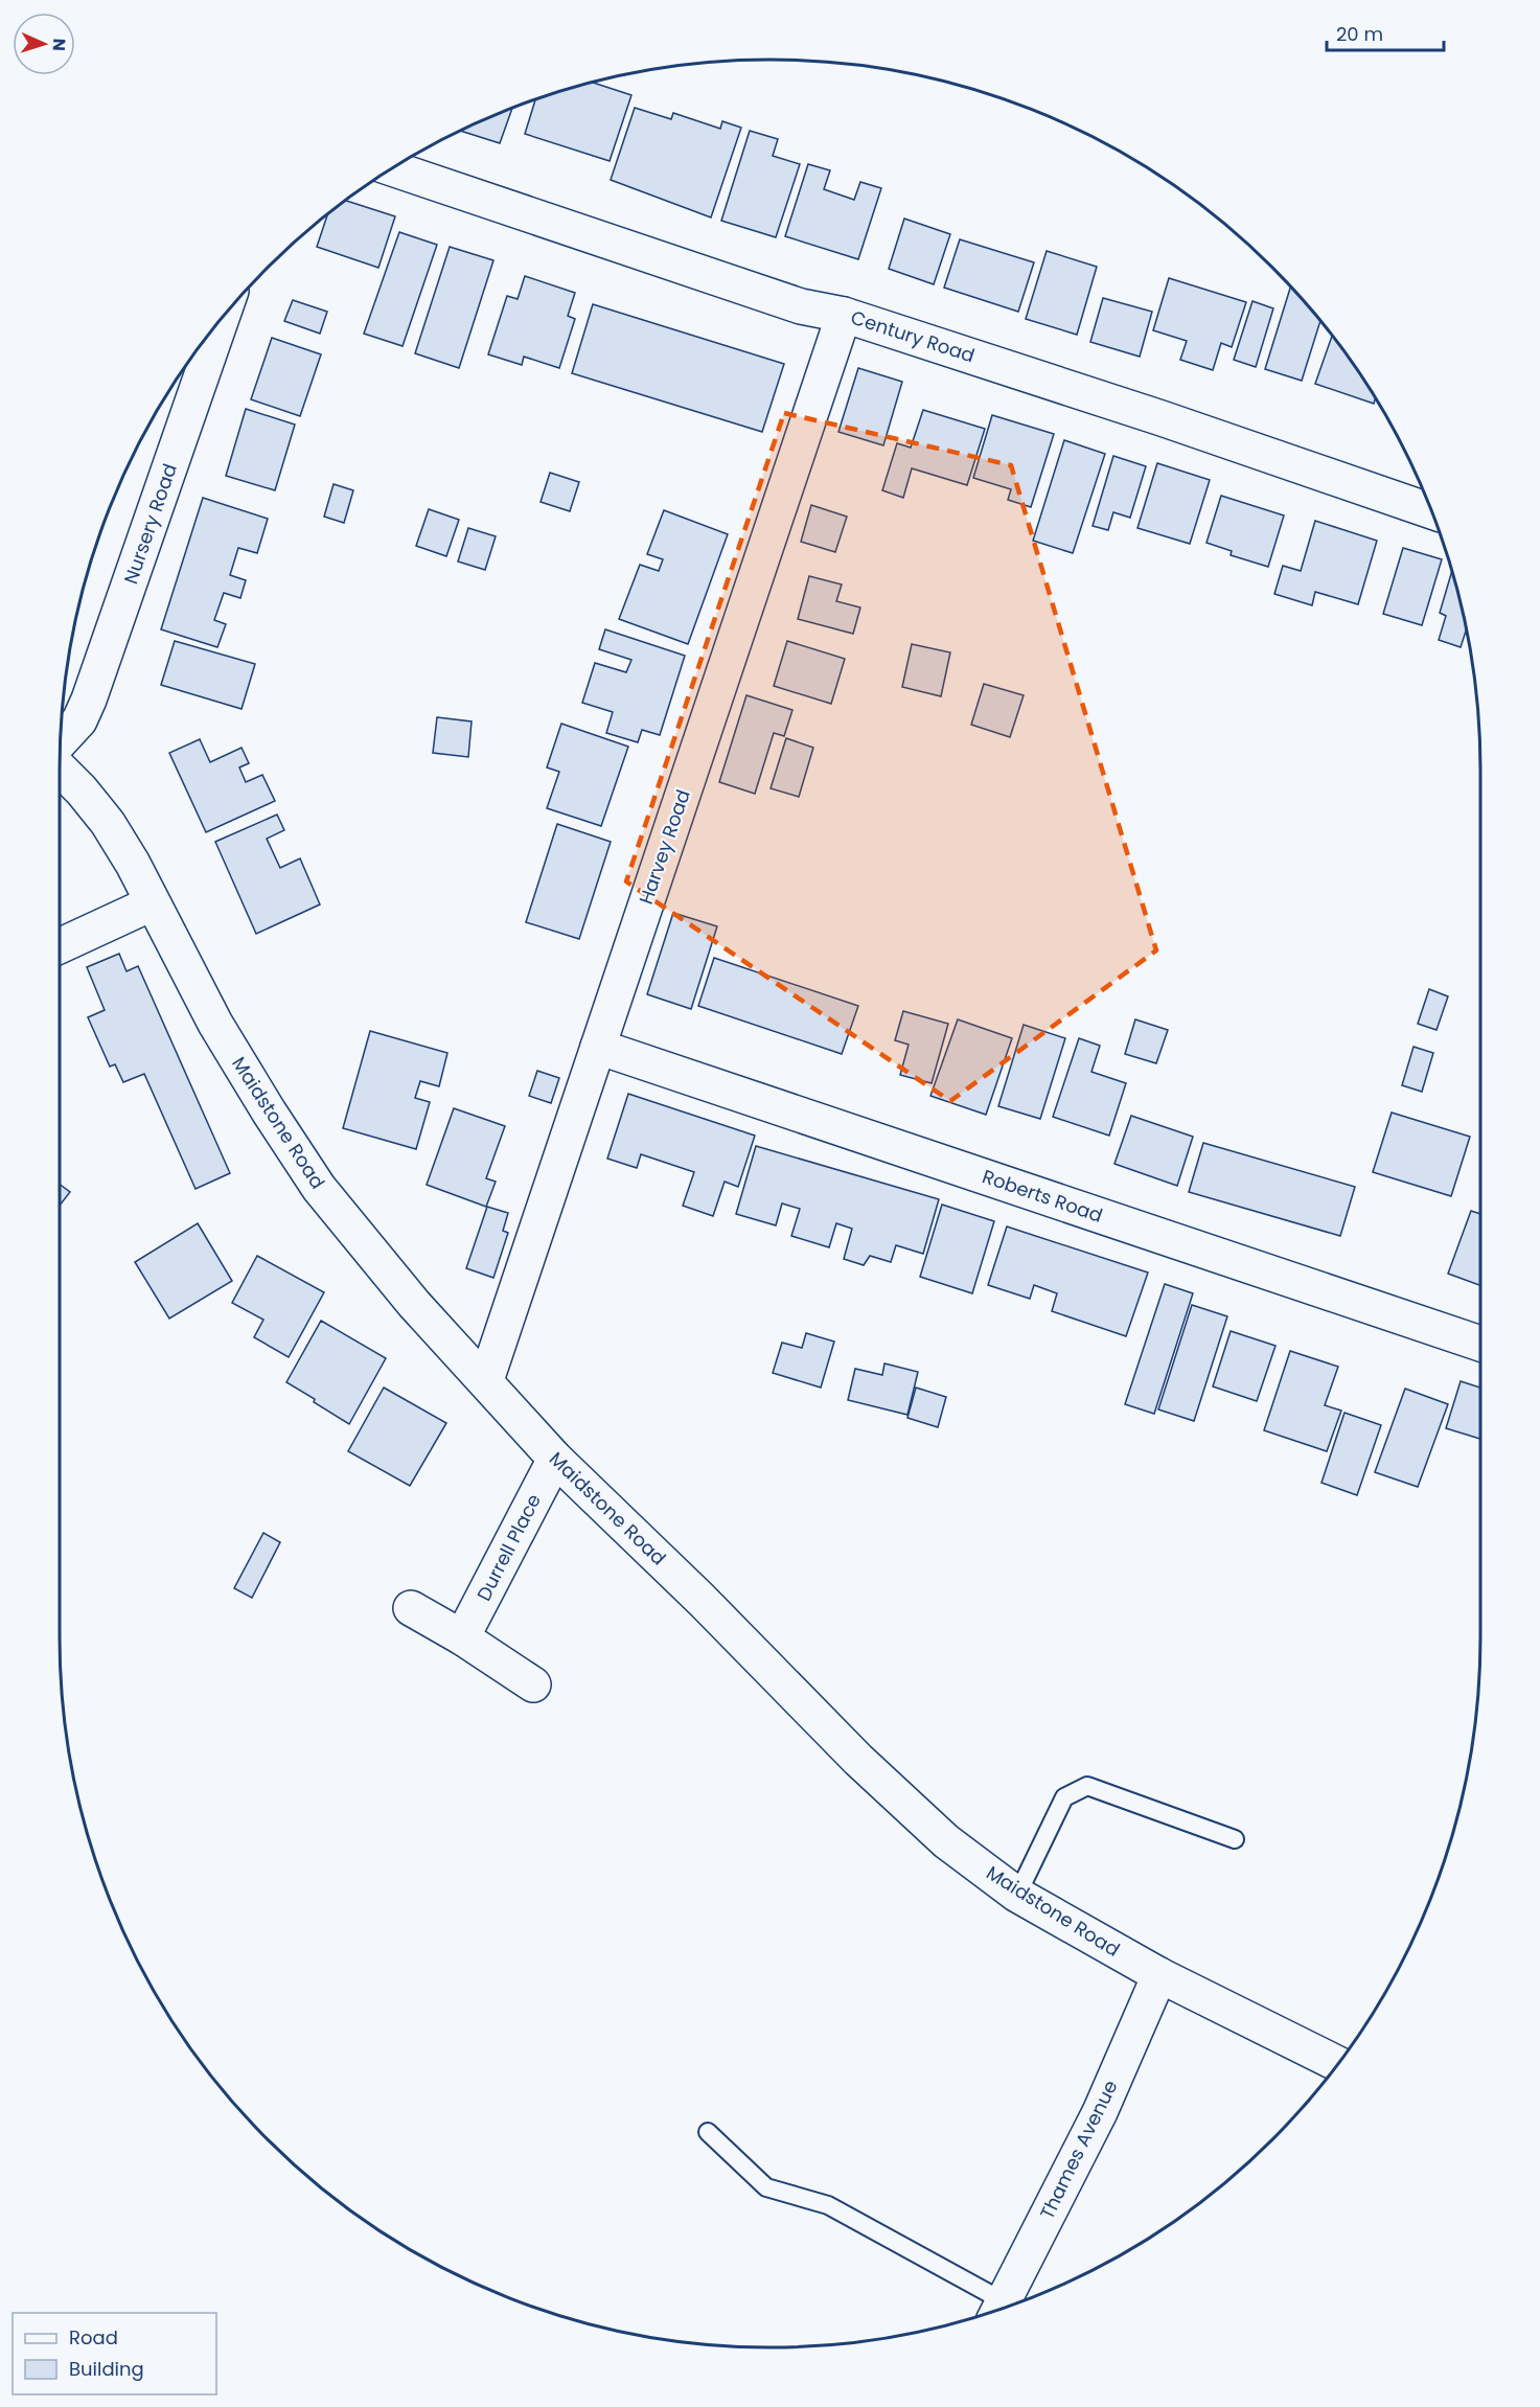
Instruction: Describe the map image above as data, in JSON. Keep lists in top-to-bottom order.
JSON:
{
  "streets": {
    "street": [
      "Century Road",
      "Nursery Road",
      "Harvey Road",
      "Maidstone Road",
      "Roberts Road",
      "Durrell Place",
      "Thames Avenue"
    ]
  },
  "crossings": [
    ["Century Road", "Harvey Road"],
    ["Harvey Road", "Maidstone Road"],
    ["Harvey Road", "Roberts Road"],
    ["Maidstone Road", "Durrell Place"],
    ["Maidstone Road", "Thames Avenue"]
  ],
  "legend": ["Road", "Building"],
  "scale_bar": "20 m",
  "north": "right"
}
